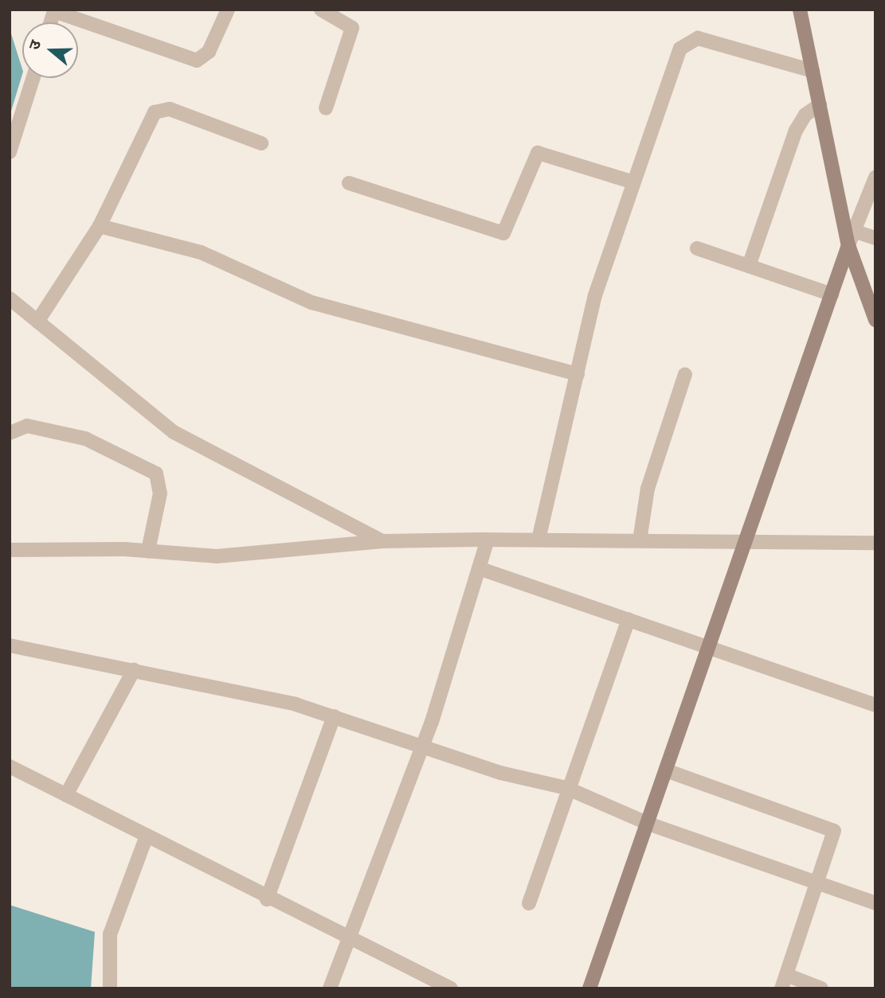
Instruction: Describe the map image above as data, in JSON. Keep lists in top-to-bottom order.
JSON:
{
  "north": "left"
}
